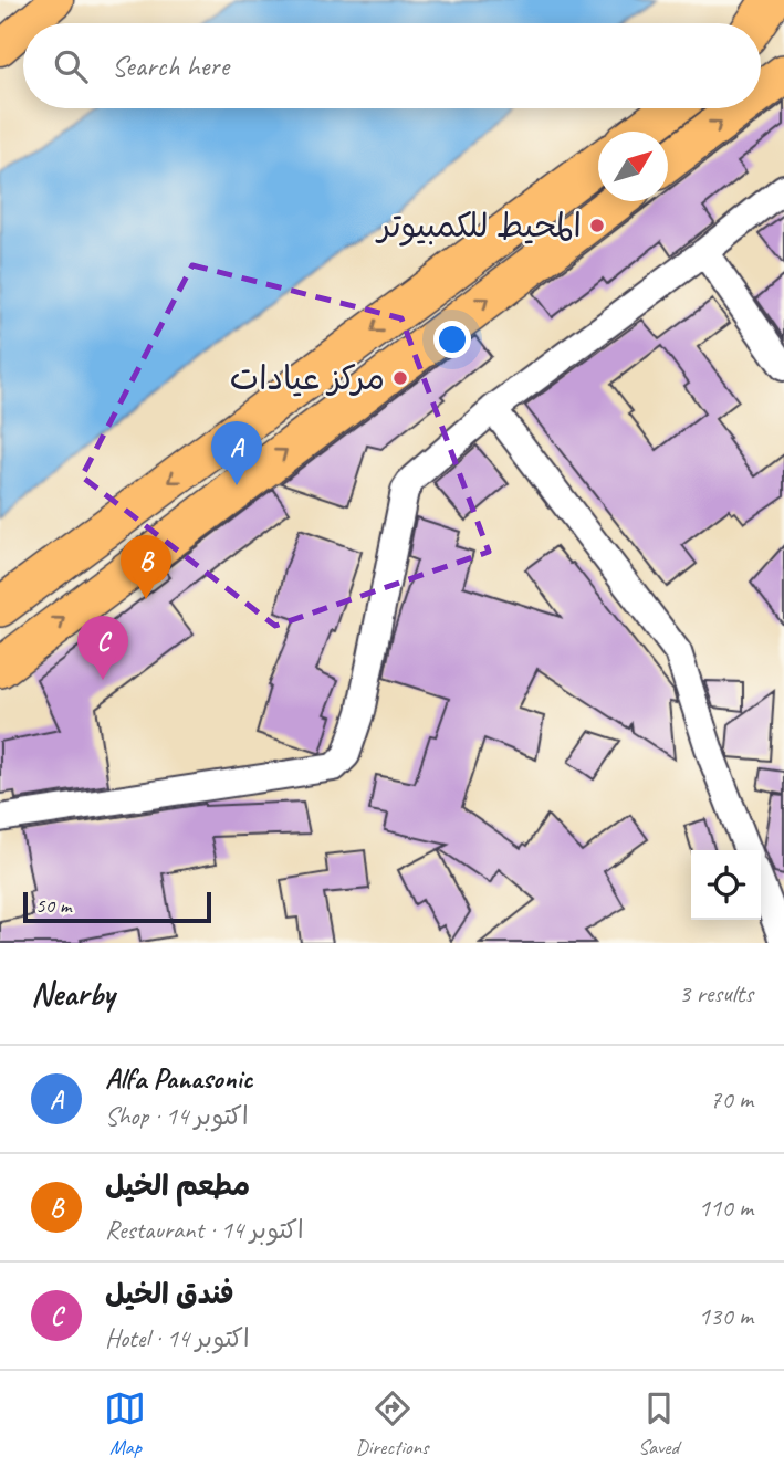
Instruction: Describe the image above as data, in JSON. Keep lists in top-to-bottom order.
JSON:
{
  "places": ["المحيط للكمبيوتر", "مركز عيادات"],
  "scale_bar": "50 m",
  "north": "top right",
  "page": {
    "search": "Search here",
    "pins": ["A", "B", "C"],
    "scale": "50 m",
    "heading": ["Nearby", "3 results"],
    "list": [
      {
        "mark": "A",
        "name": "Alfa Panasonic",
        "note": "Shop · 14 اكتوبر",
        "value": "70 m"
      },
      {
        "mark": "B",
        "name": "مطعم الخيل",
        "note": "Restaurant · 14 اكتوبر",
        "value": "110 m"
      },
      {
        "mark": "C",
        "name": "فندق الخيل",
        "note": "Hotel · 14 اكتوبر",
        "value": "130 m"
      }
    ],
    "nav": ["Map", "Directions", "Saved"]
  }
}
